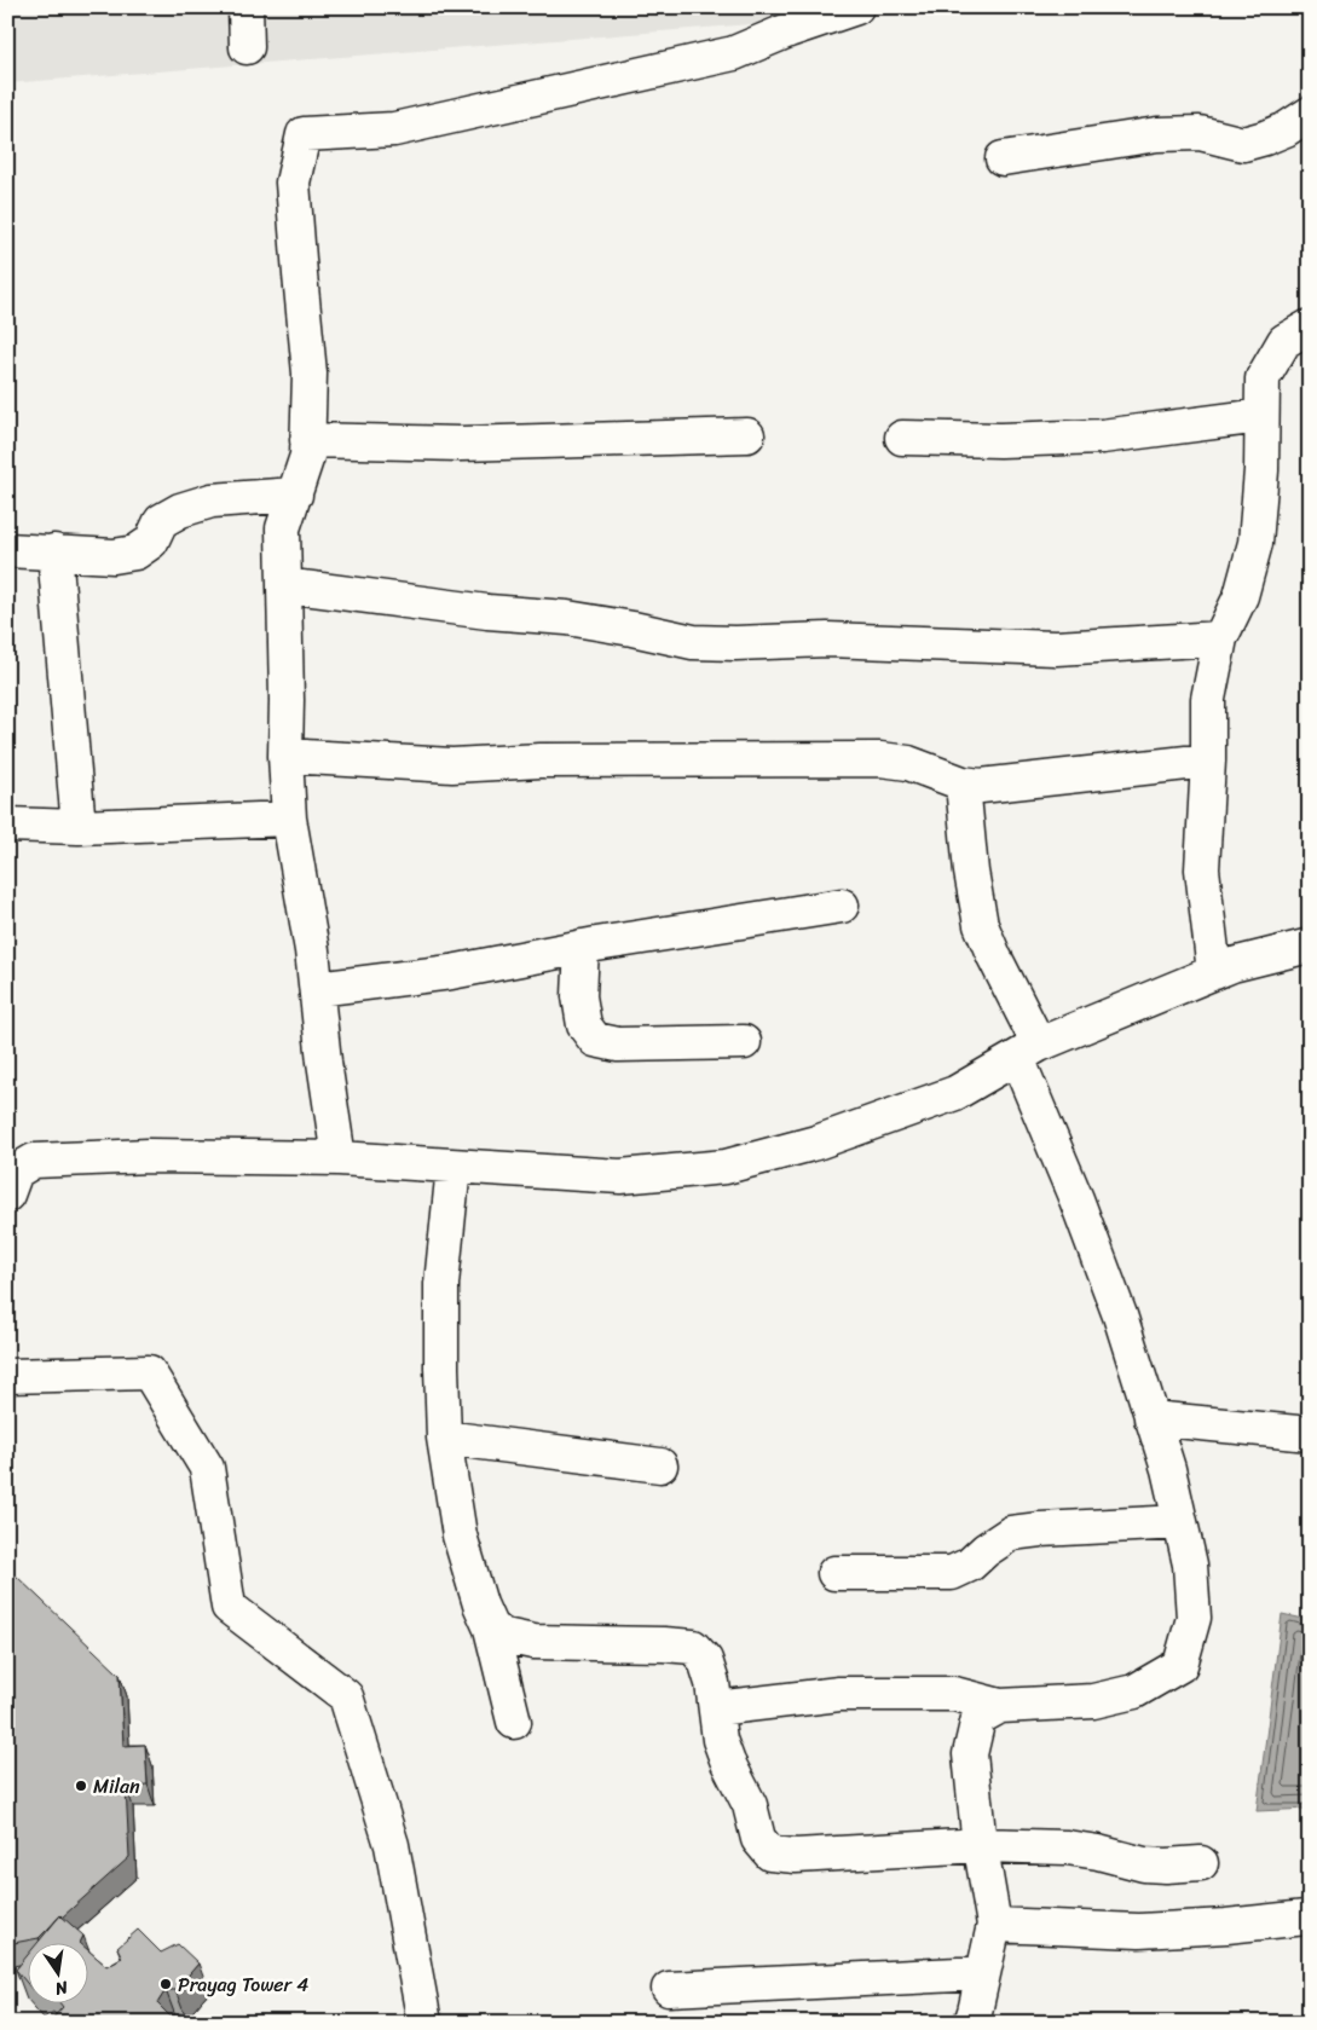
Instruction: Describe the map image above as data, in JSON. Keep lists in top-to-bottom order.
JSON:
{
  "places": ["Milan", "Prayag Tower 4"],
  "north": "bottom"
}
